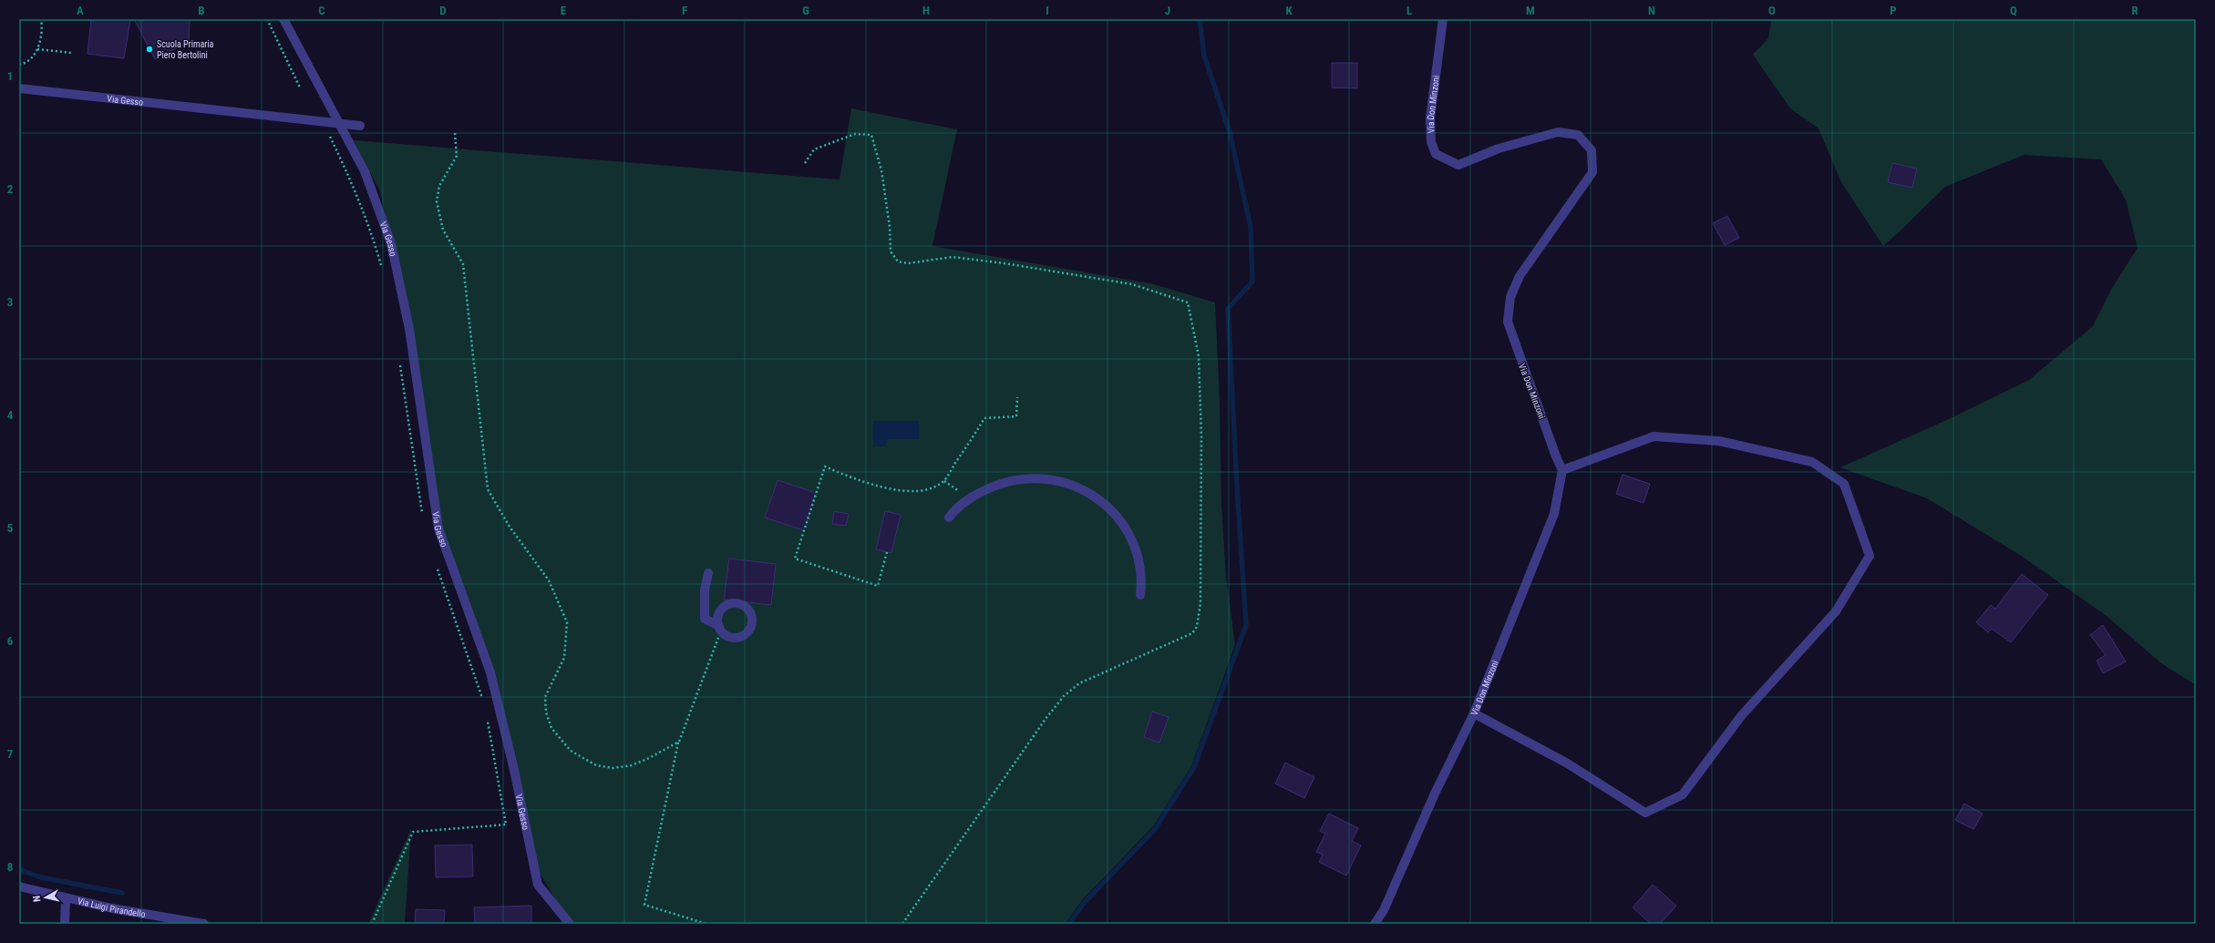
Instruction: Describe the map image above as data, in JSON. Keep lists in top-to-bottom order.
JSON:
{
  "streets": {
    "street": ["Via Gesso", "Via Don Minzoni", "Via Luigi Pirandello"]
  },
  "places": ["Scuola Primaria Piero Bertolini"],
  "north": "left",
  "grid": {
    "columns": [
      "A",
      "B",
      "C",
      "D",
      "E",
      "F",
      "G",
      "H",
      "I",
      "J",
      "K",
      "L",
      "M",
      "N",
      "O",
      "P",
      "Q",
      "R"
    ],
    "rows": [
      "1",
      "2",
      "3",
      "4",
      "5",
      "6",
      "7",
      "8"
    ]
  }
}
